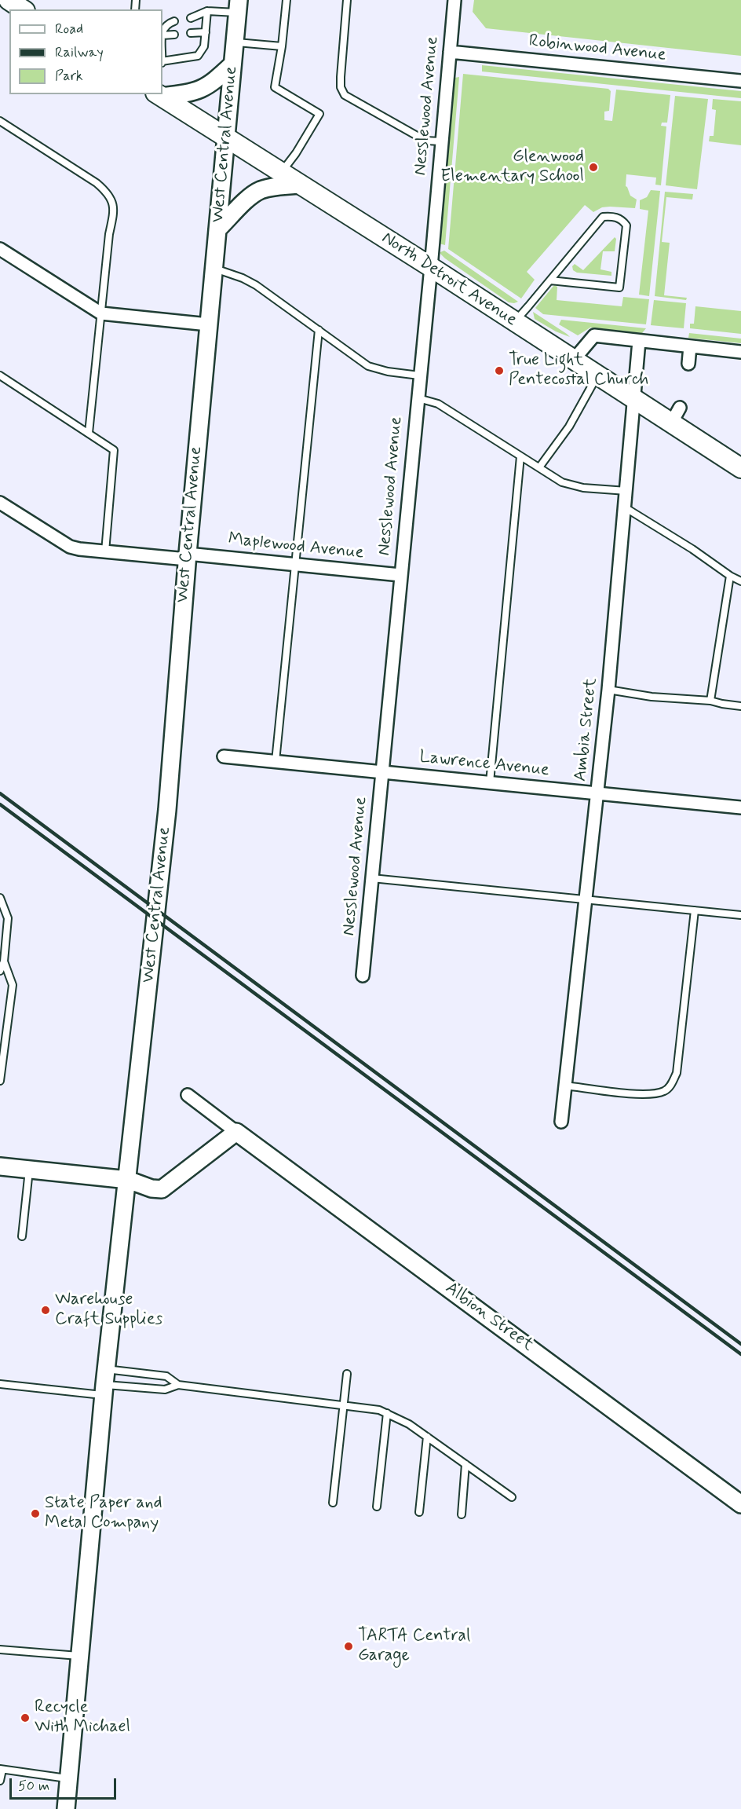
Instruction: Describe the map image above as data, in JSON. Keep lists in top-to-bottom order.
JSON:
{
  "streets": {
    "main road": ["West Central Avenue", "North Detroit Avenue", "Albion Street"],
    "street": [
      "Robinwood Avenue",
      "Nesslewood Avenue",
      "Maplewood Avenue",
      "Ambia Street",
      "Lawrence Avenue"
    ]
  },
  "crossings": [
    ["Robinwood Avenue", "Nesslewood Avenue"],
    ["Nesslewood Avenue", "North Detroit Avenue"],
    ["Nesslewood Avenue", "Maplewood Avenue"],
    ["Nesslewood Avenue", "Lawrence Avenue"],
    ["West Central Avenue", "North Detroit Avenue"],
    ["West Central Avenue", "Maplewood Avenue"],
    ["North Detroit Avenue", "Ambia Street"],
    ["Ambia Street", "Lawrence Avenue"]
  ],
  "places": [
    "Glenwood Elementary School",
    "True Light Pentecostal Church",
    "Warehouse Craft Supplies",
    "State Paper and Metal Company",
    "TARTA Central Garage",
    "Recycle With Michael"
  ],
  "legend": ["Road", "Railway", "Park"],
  "scale_bar": "50 m"
}
